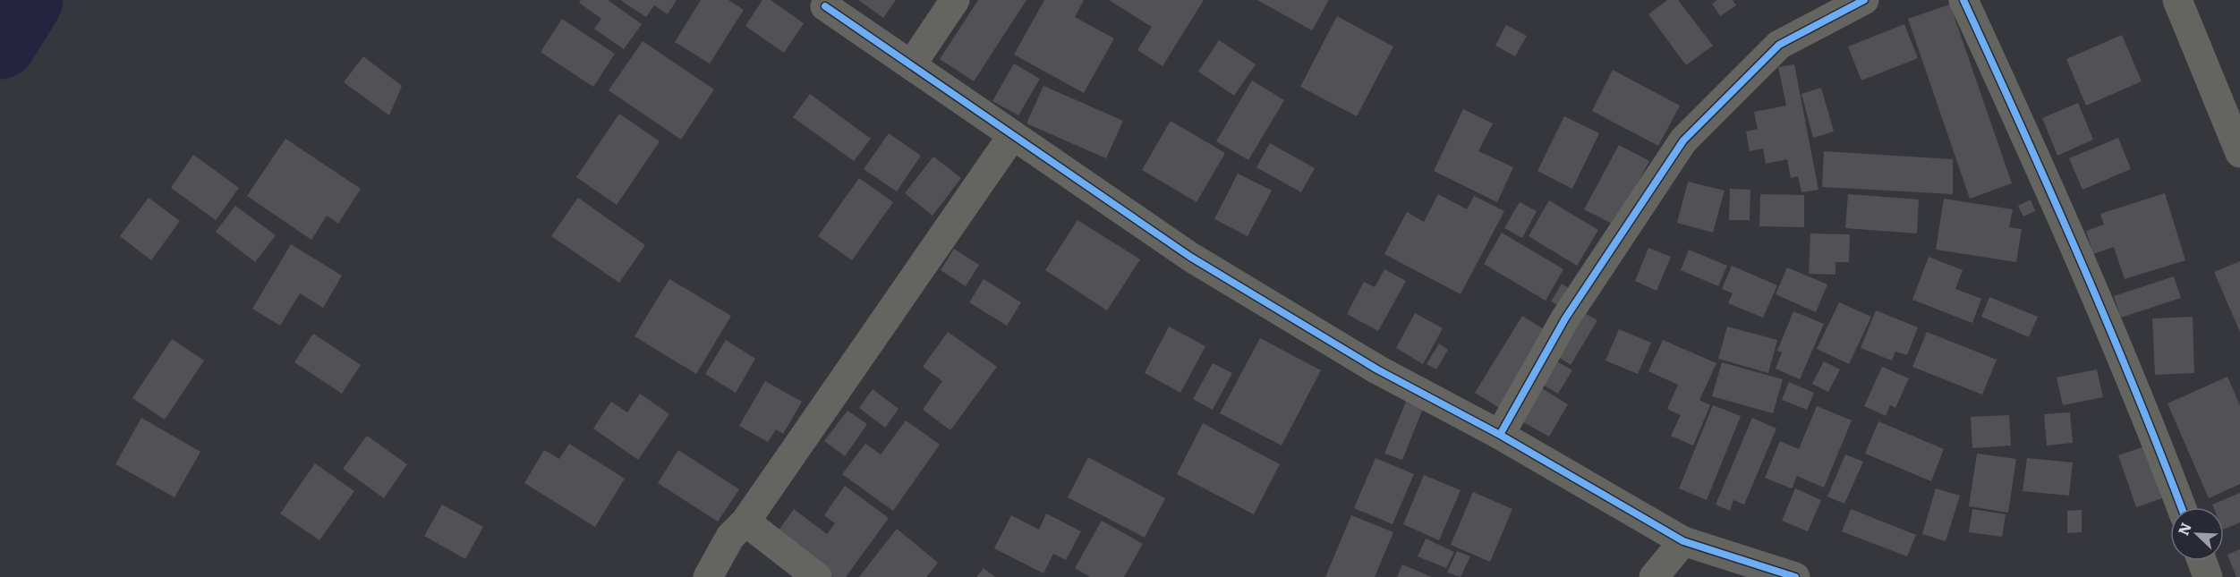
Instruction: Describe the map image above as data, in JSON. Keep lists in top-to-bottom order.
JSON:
{
  "north": "top left"
}
